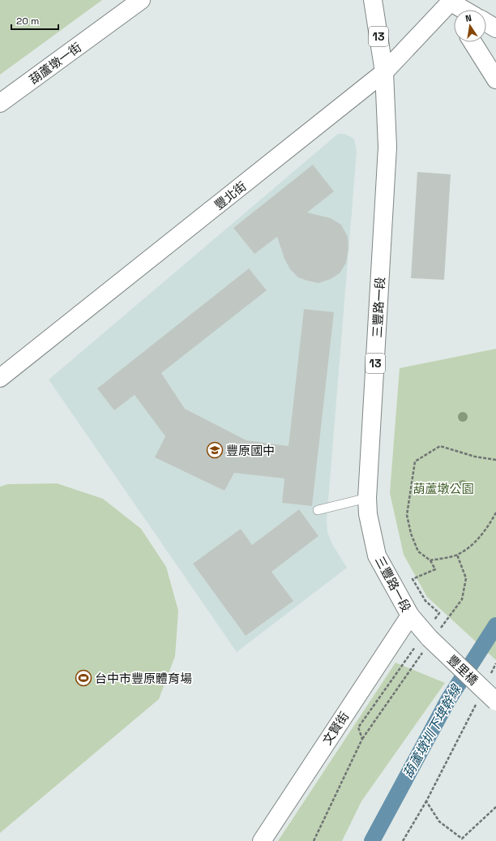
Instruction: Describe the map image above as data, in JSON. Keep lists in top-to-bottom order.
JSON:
{
  "streets": {
    "street": [
      "13",
      "葫蘆墩一街",
      "豐北街",
      "三豐路一段",
      "豐里橋",
      "文賢街"
    ]
  },
  "crossings": [
    ["豐北街", "三豐路一段"],
    ["三豐路一段", "豐里橋"],
    ["三豐路一段", "文賢街"]
  ],
  "water": ["葫蘆墩圳下埤幹線"],
  "parks": ["葫蘆墩公園"],
  "places": {
    "school or university": ["豐原國中"],
    "sports": ["台中市豐原體育場"]
  },
  "scale_bar": "20 m",
  "north": "top"
}
